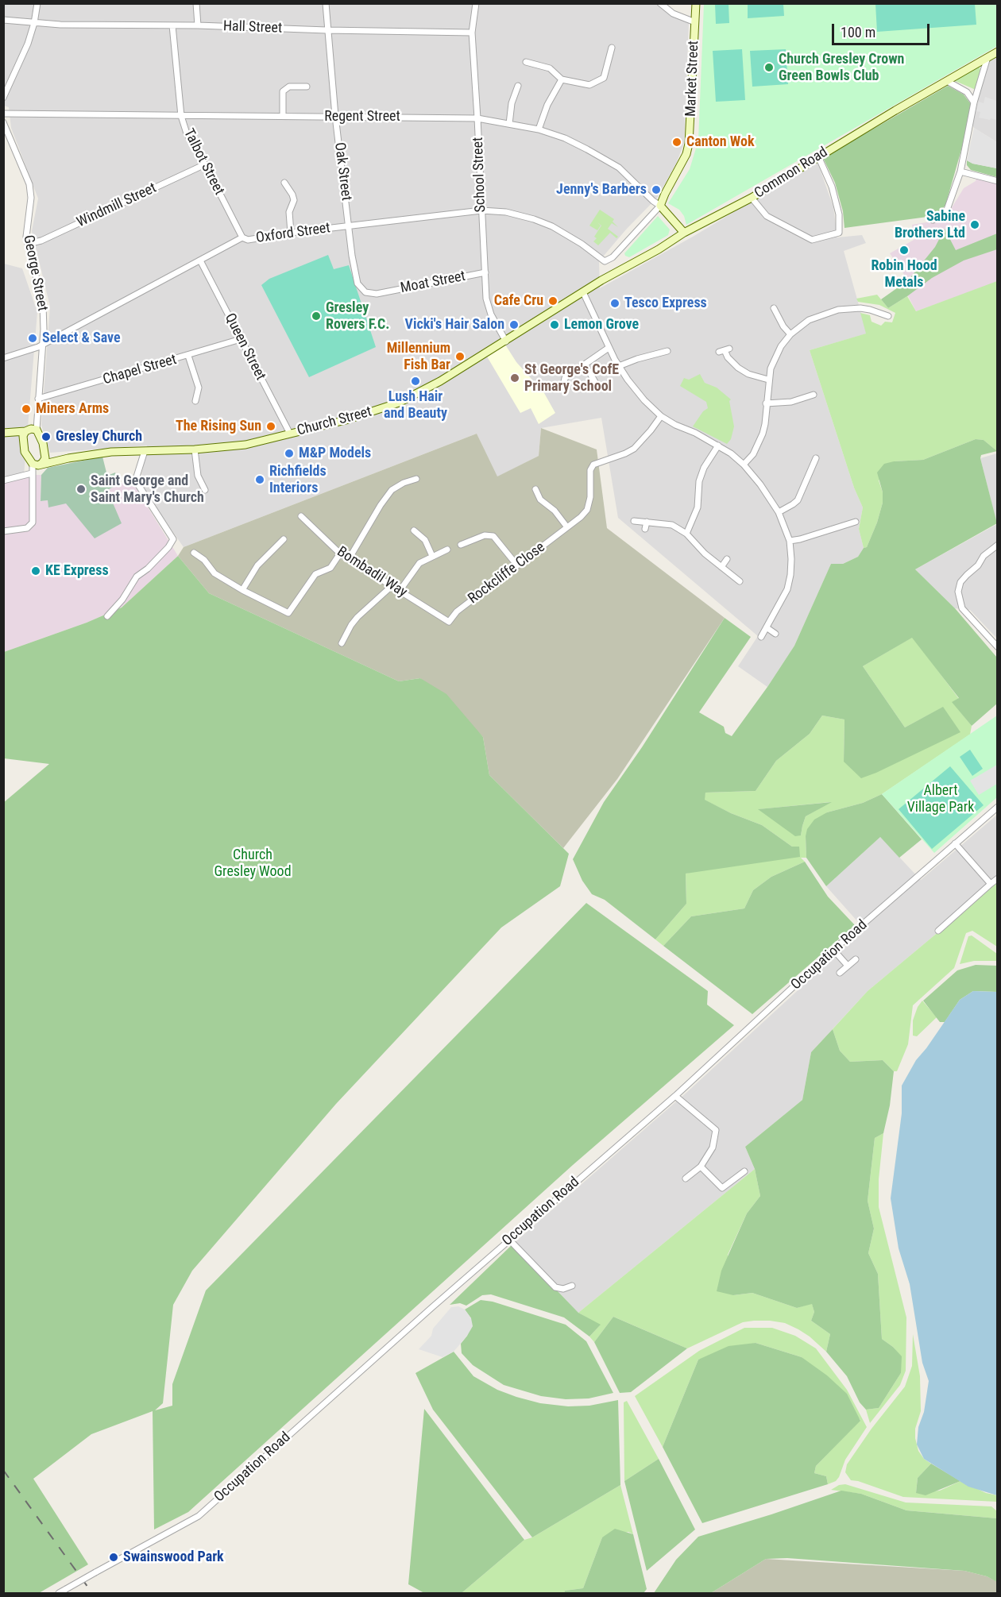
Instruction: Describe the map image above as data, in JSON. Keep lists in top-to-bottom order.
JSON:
{
  "streets": {
    "street": [
      "Hall Street",
      "Market Street",
      "Regent Street",
      "Talbot Street",
      "Oak Street",
      "Common Road",
      "School Street",
      "Windmill Street",
      "Oxford Street",
      "George Street",
      "Moat Street",
      "Queen Street",
      "Chapel Street",
      "Church Street",
      "Bombadil Way",
      "Rockcliffe Close",
      "Occupation Road"
    ]
  },
  "crossings": [
    ["Hall Street", "Talbot Street"],
    ["Hall Street", "Oak Street"],
    ["Hall Street", "School Street"],
    ["Market Street", "Regent Street"],
    ["Market Street", "Oxford Street"],
    ["Regent Street", "Talbot Street"],
    ["Regent Street", "Oak Street"],
    ["Regent Street", "Common Road"],
    ["Regent Street", "School Street"],
    ["Talbot Street", "Windmill Street"],
    ["Talbot Street", "Oxford Street"],
    ["Oak Street", "Oxford Street"],
    ["Oak Street", "Moat Street"],
    ["Common Road", "Church Street"],
    ["School Street", "Oxford Street"],
    ["School Street", "Moat Street"],
    ["School Street", "Church Street"],
    ["Windmill Street", "George Street"],
    ["Oxford Street", "George Street"],
    ["Oxford Street", "Moat Street"],
    ["Oxford Street", "Queen Street"],
    ["George Street", "Chapel Street"],
    ["Queen Street", "Chapel Street"],
    ["Queen Street", "Church Street"],
    ["Bombadil Way", "Rockcliffe Close"]
  ],
  "parks": ["Albert Village Park", "Church Gresley Wood"],
  "places": [
    "Church Gresley Crown Green Bowls Club",
    "Canton Wok",
    "Jenny's Barbers",
    "Sabine Brothers Ltd",
    "Robin Hood Metals",
    "Cafe Cru",
    "Tesco Express",
    "Gresley Rovers F.C.",
    "Vicki's Hair Salon",
    "Lemon Grove",
    "Select & Save",
    "Millennium Fish Bar",
    "St George's CofE Primary School",
    "Lush Hair and Beauty",
    "Miners Arms",
    "The Rising Sun",
    "Gresley Church",
    "M&P Models",
    "Richfields Interiors",
    "Saint George and Saint Mary's Church",
    "KE Express",
    "Swainswood Park"
  ],
  "scale_bar": "100 m"
}
